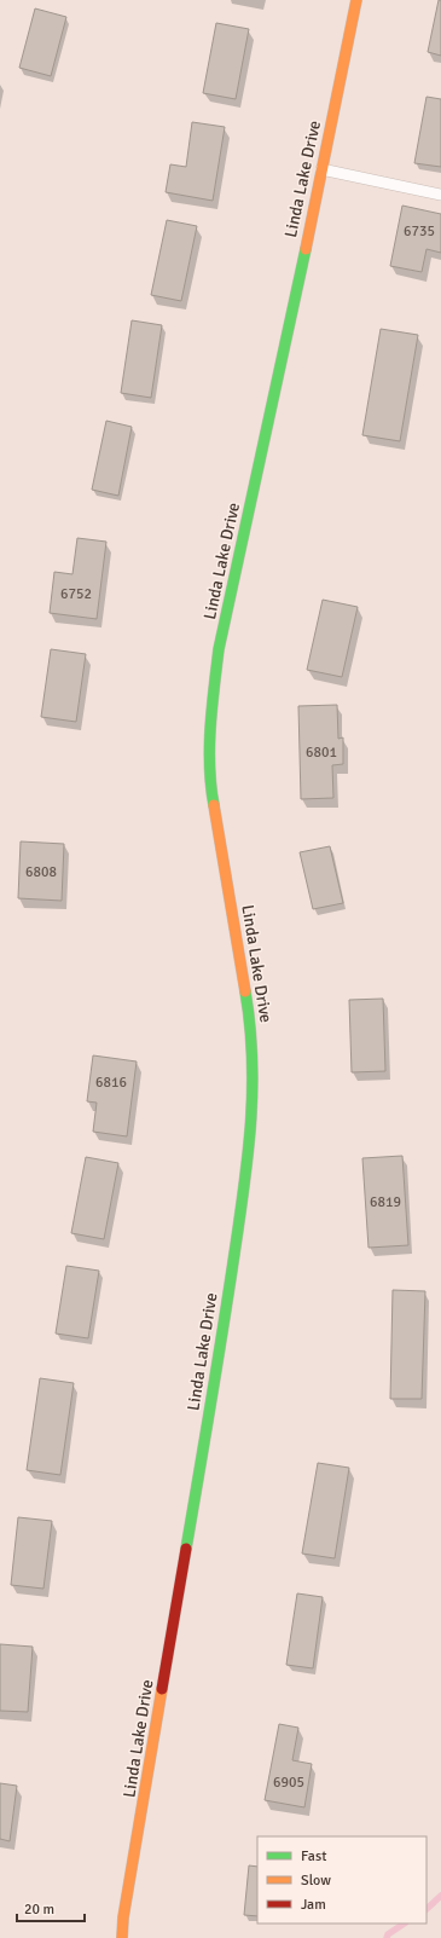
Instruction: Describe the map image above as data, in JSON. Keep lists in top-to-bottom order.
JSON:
{
  "streets": {
    "street": ["Linda Lake Drive"]
  },
  "house_numbers": [
    "6735",
    "6752",
    "6801",
    "6808",
    "6816",
    "6819",
    "6905"
  ],
  "legend": ["Fast", "Slow", "Jam"],
  "scale_bar": "20 m"
}
